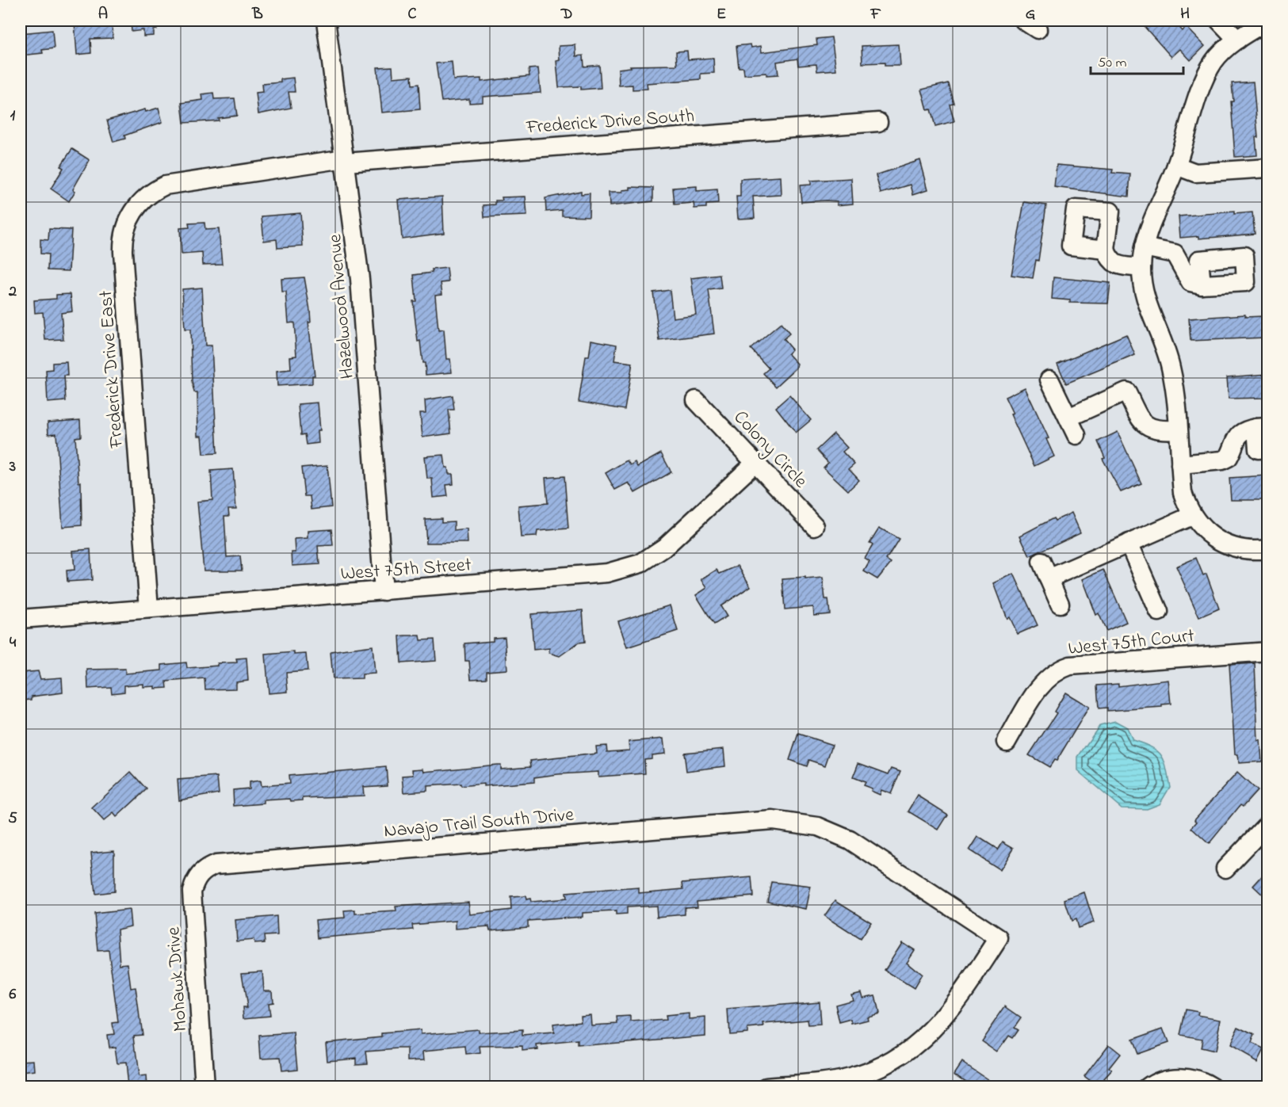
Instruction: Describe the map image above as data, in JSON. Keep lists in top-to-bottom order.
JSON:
{
  "streets": {
    "street": [
      "Frederick Drive South",
      "Hazelwood Avenue",
      "Frederick Drive East",
      "Colony Circle",
      "West 75th Street",
      "West 75th Court",
      "Navajo Trail South Drive",
      "Mohawk Drive"
    ]
  },
  "crossings": [
    ["Frederick Drive South", "Hazelwood Avenue"],
    ["Frederick Drive South", "Frederick Drive East"],
    ["Hazelwood Avenue", "West 75th Street"],
    ["Frederick Drive East", "West 75th Street"],
    ["Colony Circle", "West 75th Street"],
    ["Navajo Trail South Drive", "Mohawk Drive"]
  ],
  "scale_bar": "50 m",
  "grid": {
    "columns": [
      "A",
      "B",
      "C",
      "D",
      "E",
      "F",
      "G",
      "H"
    ],
    "rows": [
      "1",
      "2",
      "3",
      "4",
      "5",
      "6"
    ]
  }
}
